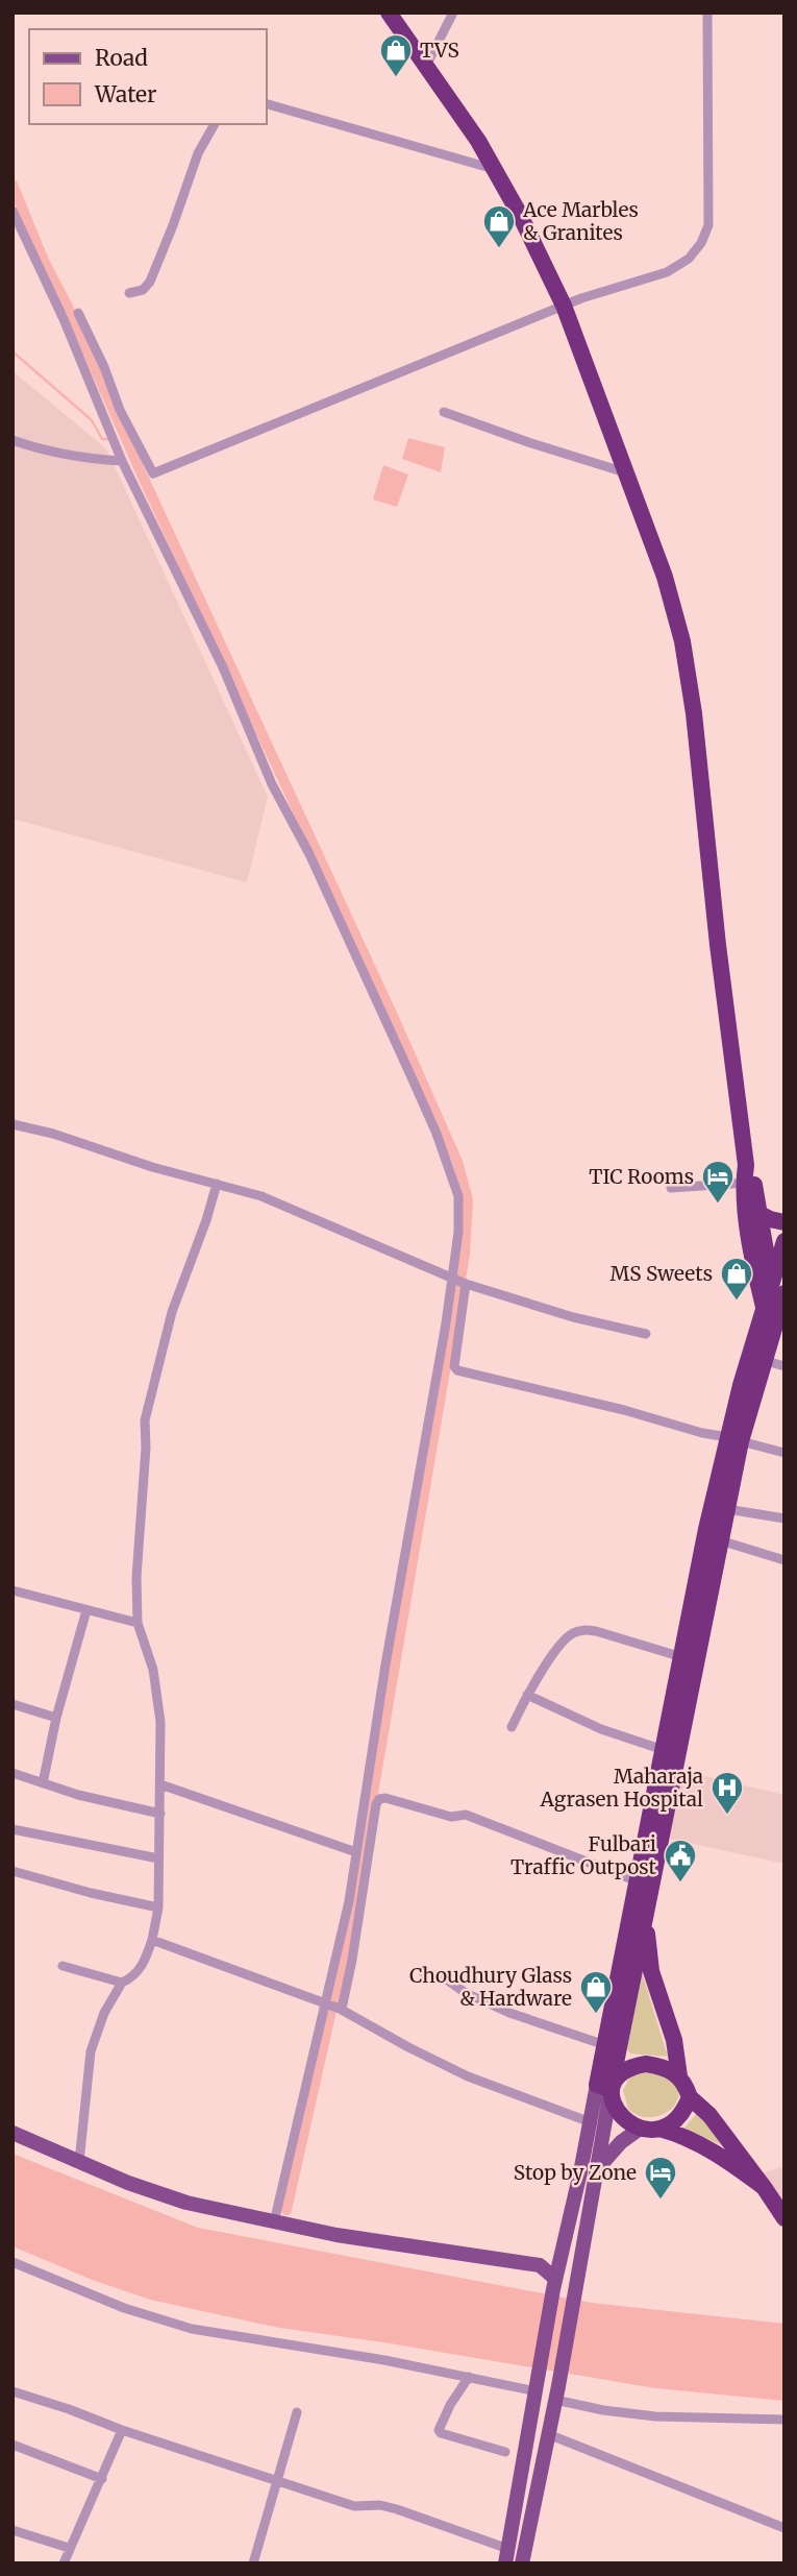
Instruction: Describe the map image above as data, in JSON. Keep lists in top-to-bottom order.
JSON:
{
  "places": {
    "shop": [
      "TVS",
      "Ace Marbles & Granites",
      "MS Sweets",
      "Choudhury Glass & Hardware"
    ],
    "hotel": ["TIC Rooms", "Stop by Zone"],
    "hospital": ["Maharaja Agrasen Hospital"],
    "public building": ["Fulbari Traffic Outpost"]
  },
  "legend": ["Road", "Water"]
}
